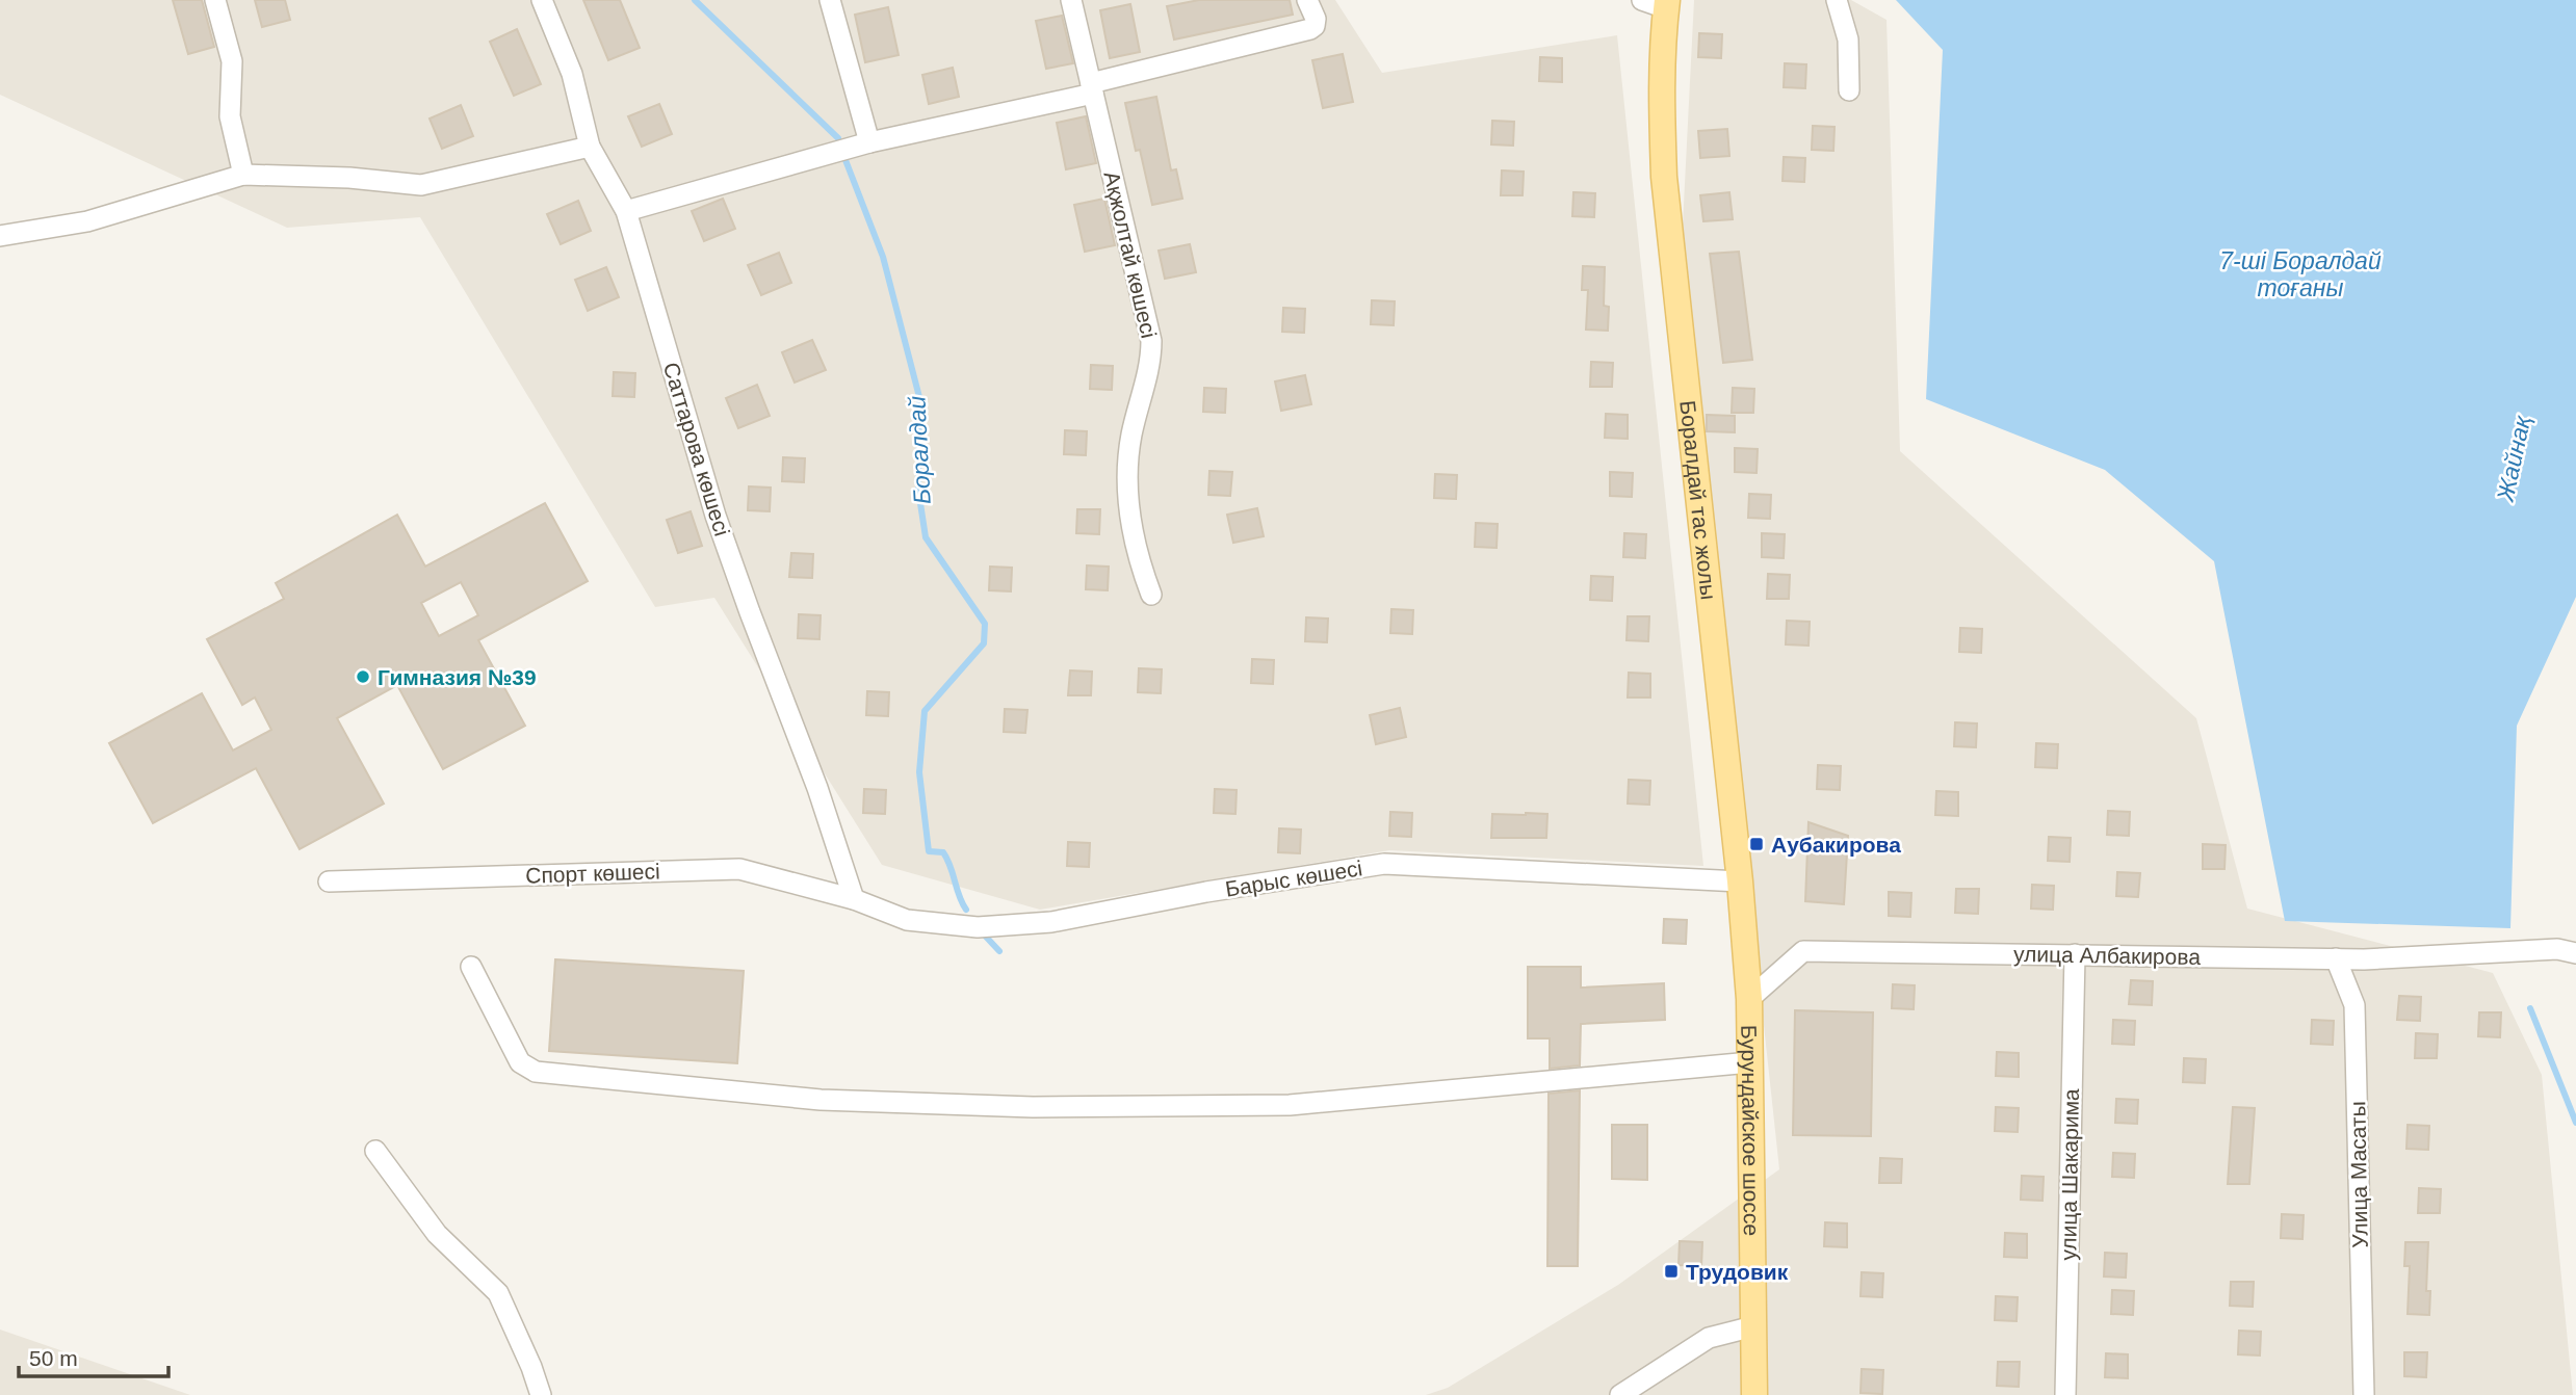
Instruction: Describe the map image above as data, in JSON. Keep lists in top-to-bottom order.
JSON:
{
  "streets": {
    "main road": ["Боралдай тас жолы", "Бурундайское шоссе"],
    "street": [
      "Ақжолтай көшесі",
      "Саттарова көшесі",
      "Спорт көшесі",
      "Барыс көшесі",
      "улица Албакирова",
      "улица Шакарима",
      "Улица Масаты"
    ]
  },
  "crossings": [
    ["Саттарова көшесі", "Спорт көшесі"],
    ["Саттарова көшесі", "Барыс көшесі"],
    ["Боралдай тас жолы", "Барыс көшесі"],
    ["Боралдай тас жолы", "улица Албакирова"],
    ["Боралдай тас жолы", "Бурундайское шоссе"],
    ["Спорт көшесі", "Барыс көшесі"],
    ["улица Албакирова", "Бурундайское шоссе"],
    ["улица Албакирова", "улица Шакарима"],
    ["улица Албакирова", "Улица Масаты"]
  ],
  "water": ["7-ші Боралдай тоғаны", "Боралдай", "Жайнақ"],
  "places": {
    "other": ["Гимназия №39"],
    "transit": ["Аубакирова", "Трудовик"]
  },
  "scale_bar": "50 m"
}
